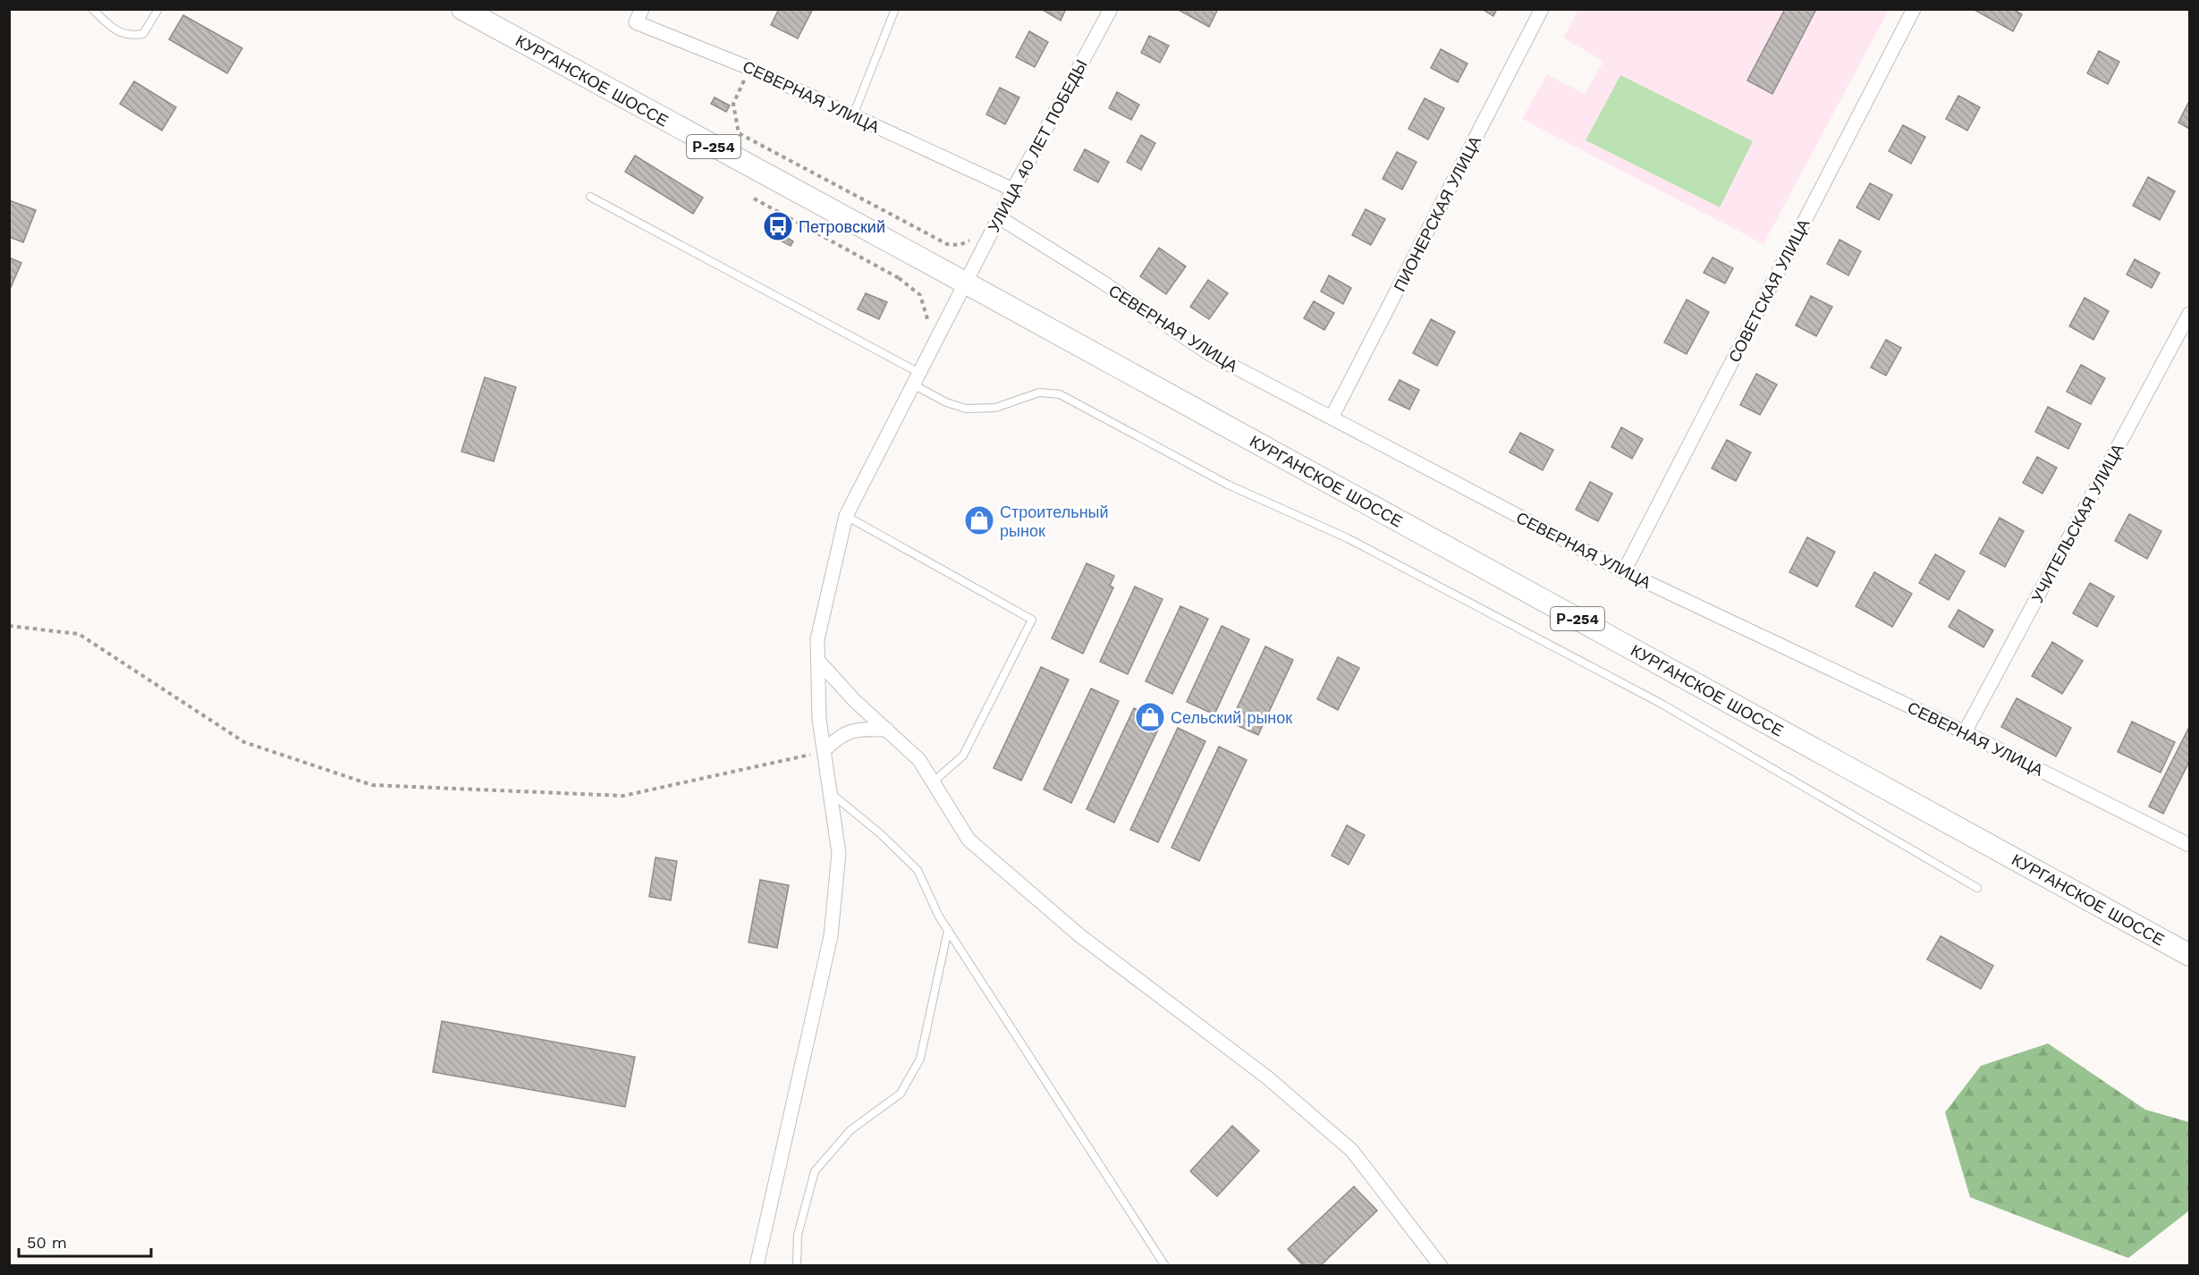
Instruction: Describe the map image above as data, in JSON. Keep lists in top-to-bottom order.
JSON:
{
  "streets": {
    "main road": ["КУРГАНСКОЕ ШОССЕ", "Р-254"],
    "street": [
      "СЕВЕРНАЯ УЛИЦА",
      "УЛИЦА 40 ЛЕТ ПОБЕДЫ",
      "ПИОНЕРСКАЯ УЛИЦА",
      "СОВЕТСКАЯ УЛИЦА",
      "УЧИТЕЛЬСКАЯ УЛИЦА"
    ]
  },
  "crossings": [
    ["КУРГАНСКОЕ ШОССЕ", "УЛИЦА 40 ЛЕТ ПОБЕДЫ"],
    ["СЕВЕРНАЯ УЛИЦА", "УЛИЦА 40 ЛЕТ ПОБЕДЫ"],
    ["СЕВЕРНАЯ УЛИЦА", "ПИОНЕРСКАЯ УЛИЦА"],
    ["СЕВЕРНАЯ УЛИЦА", "СОВЕТСКАЯ УЛИЦА"],
    ["СЕВЕРНАЯ УЛИЦА", "УЧИТЕЛЬСКАЯ УЛИЦА"]
  ],
  "places": {
    "bus stop": ["Петровский"],
    "shop": ["Строительный рынок", "Сельский рынок"]
  },
  "scale_bar": "50 m"
}
